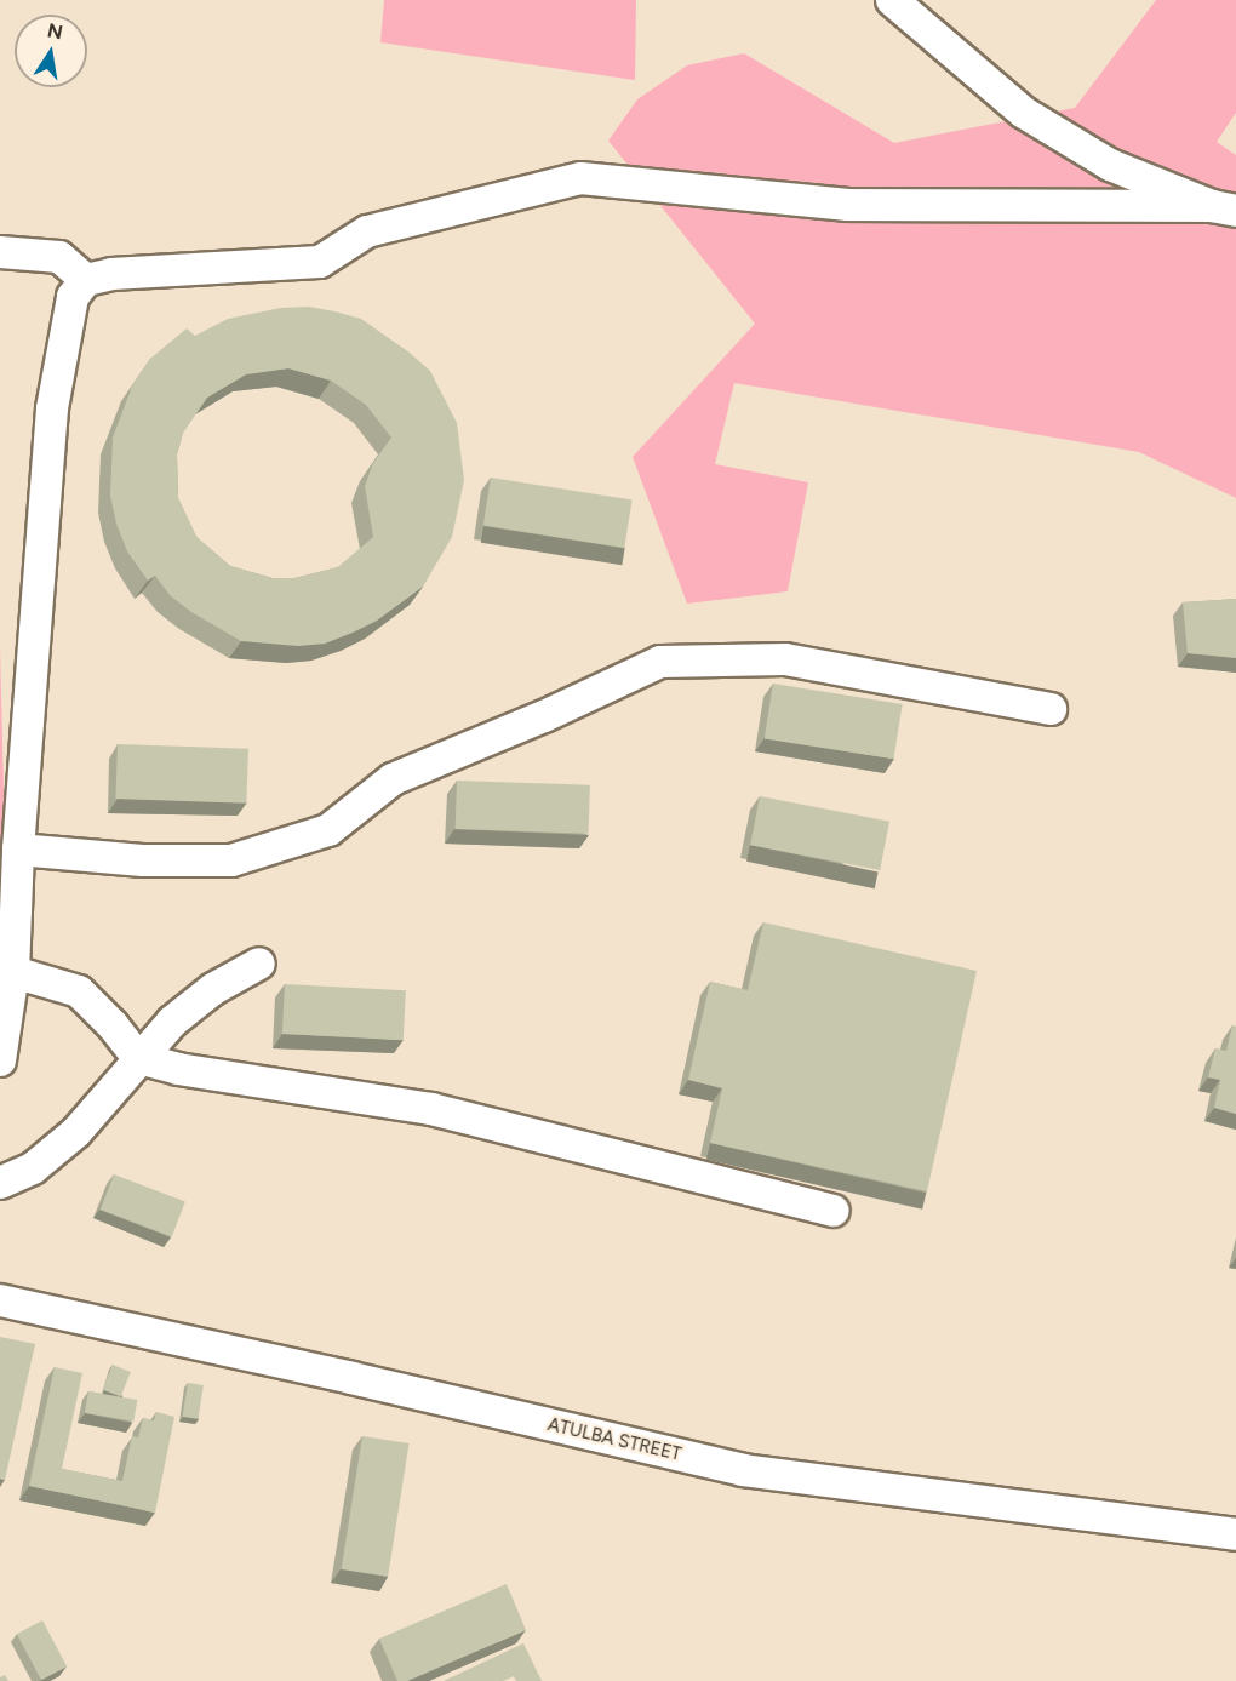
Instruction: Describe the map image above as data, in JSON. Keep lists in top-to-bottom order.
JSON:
{
  "streets": {
    "street": ["ATULBA STREET"]
  },
  "north": "top"
}
